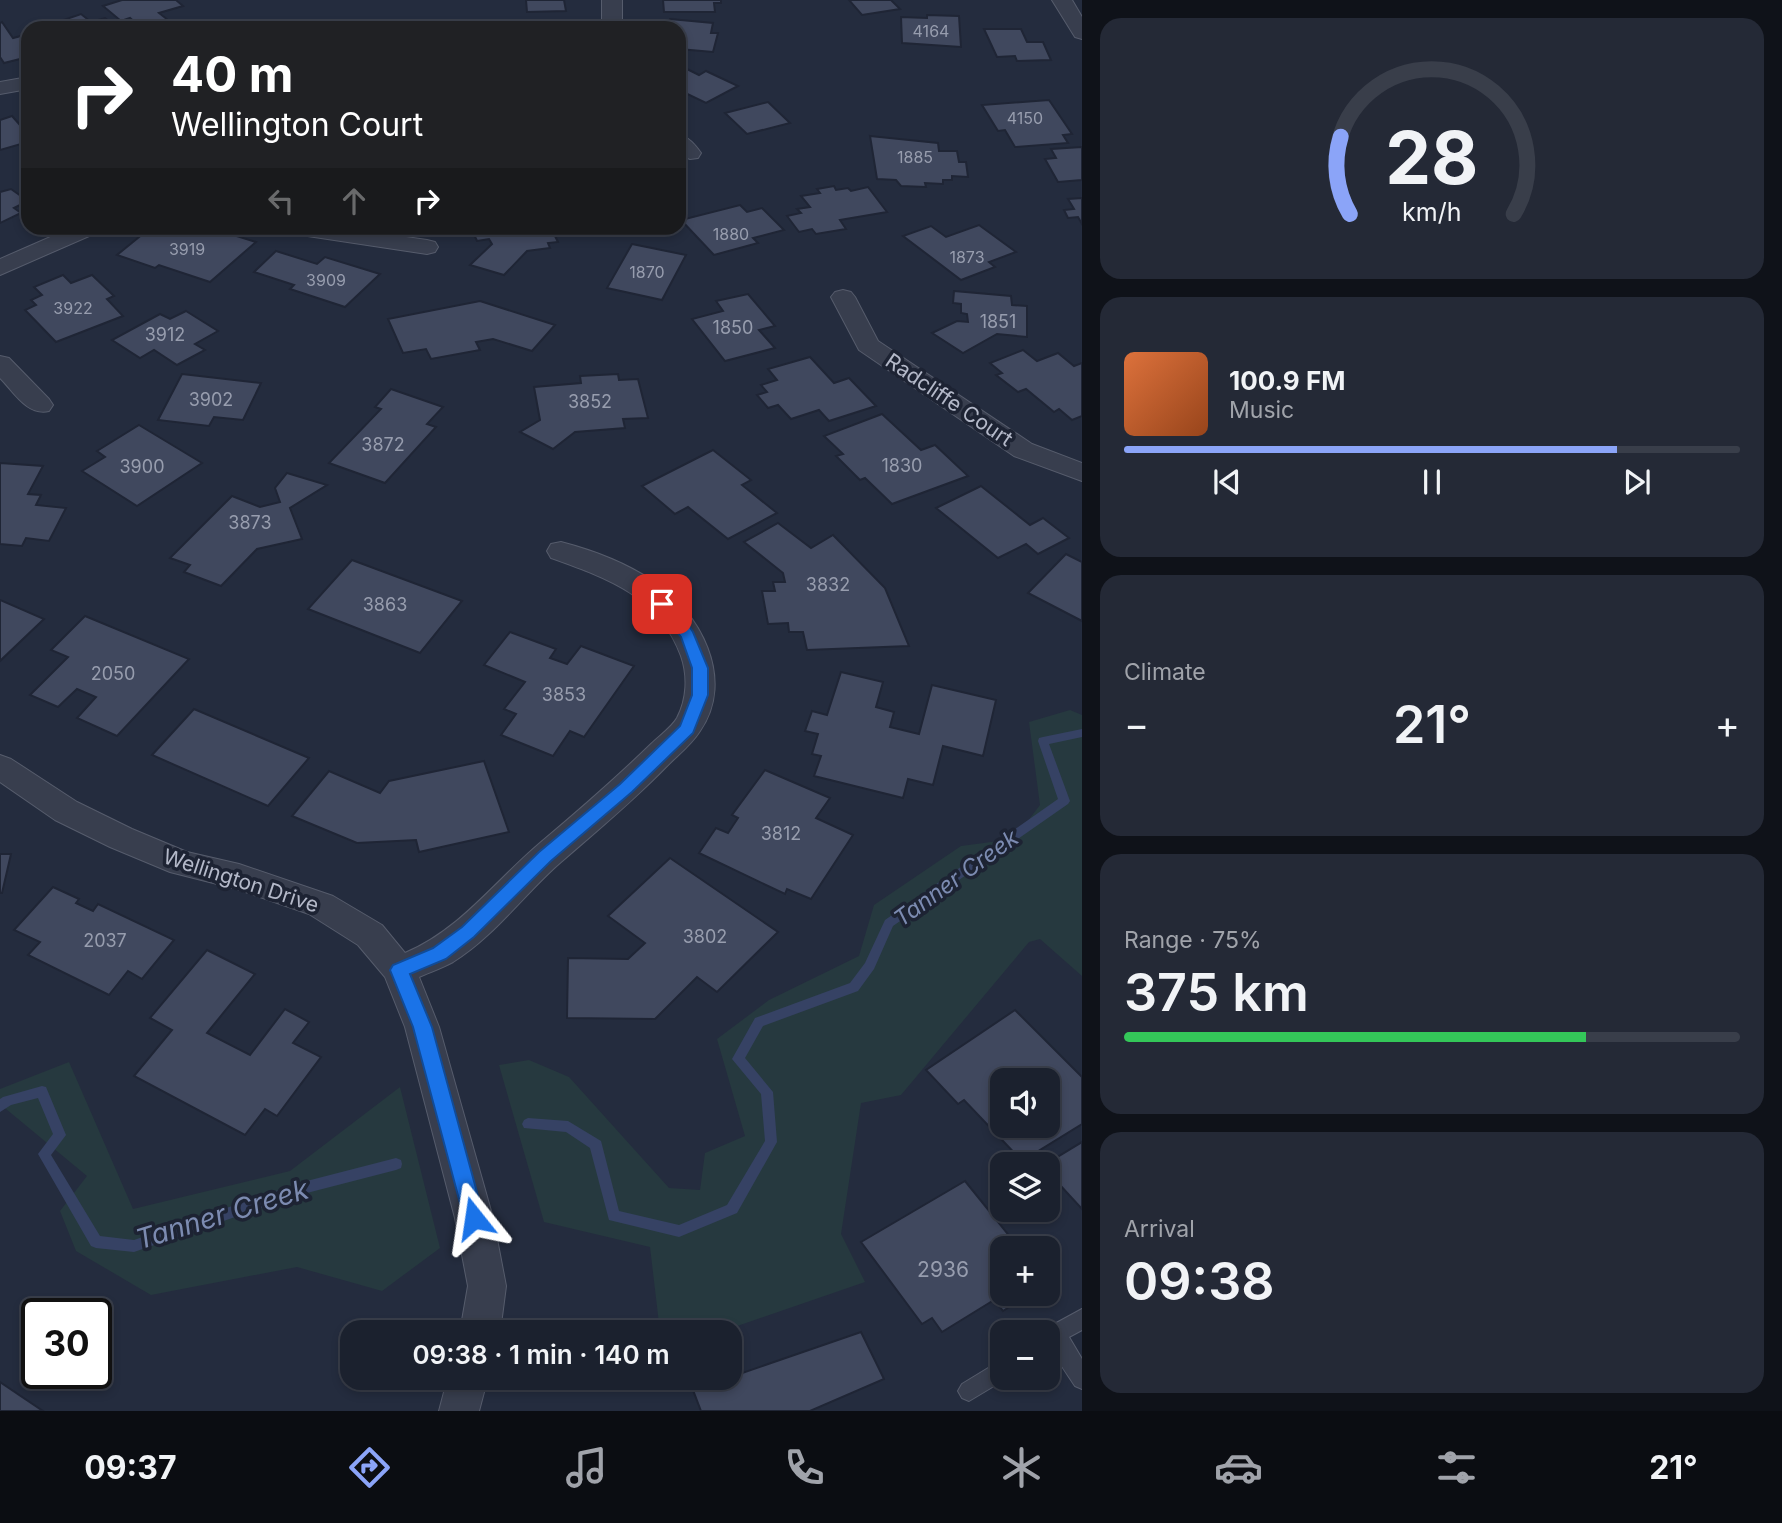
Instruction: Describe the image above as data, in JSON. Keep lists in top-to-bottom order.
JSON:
{
  "streets": {
    "street": ["Radcliffe Court", "Wellington Drive"]
  },
  "water": ["Tanner Creek"],
  "house_numbers": [
    "4164",
    "4150",
    "1885",
    "1880",
    "3919",
    "1873",
    "1870",
    "3909",
    "3922",
    "1851",
    "1850",
    "3912",
    "3902",
    "3852",
    "3872",
    "1830",
    "3900",
    "3873",
    "3832",
    "3863",
    "2050",
    "3853",
    "3812",
    "3802",
    "2037",
    "2936"
  ],
  "page": {
    "turn": ["40 m", "Wellington Court"],
    "song": ["100.9 FM", "Music"],
    "tile": [
      "Climate",
      ["Range · 75%", "375 km"],
      ["Arrival", "09:38"]
    ],
    "heat": ["−", "21°", "+"],
    "map_buttons": ["+", "−"],
    "limit": "30",
    "trip": "09:38 · 1 min · 140 m",
    "tabs": ["09:37", "21°"],
    "gauge": ["28", "km/h"]
  }
}
